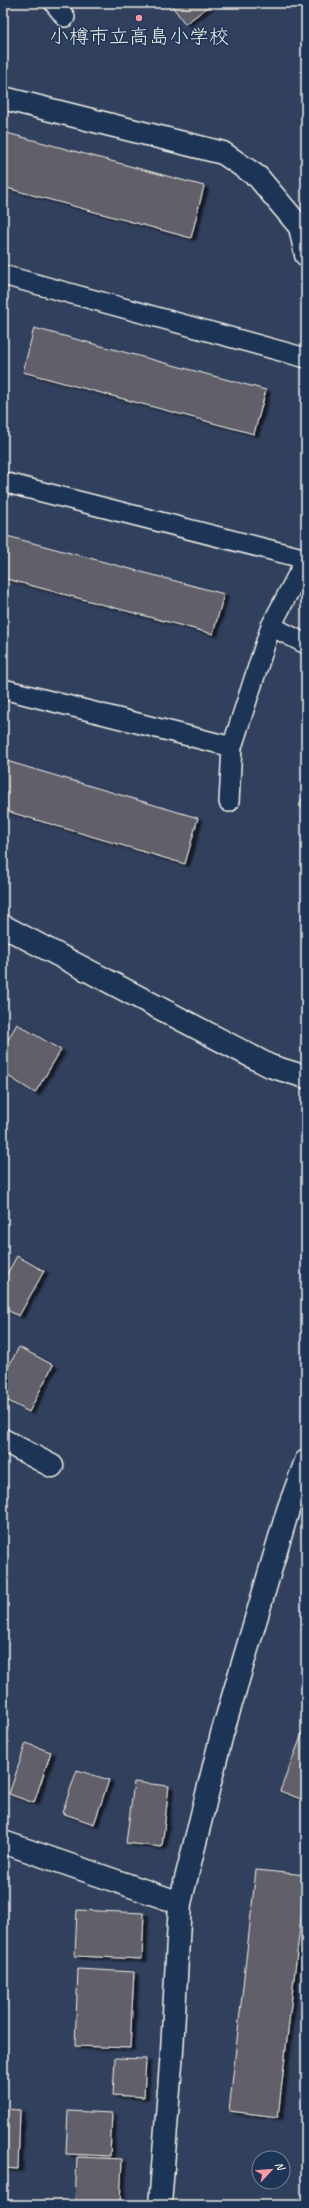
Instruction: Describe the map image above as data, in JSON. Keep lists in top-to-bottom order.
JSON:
{
  "places": ["小樽市立高島小学校"],
  "north": "top right"
}
